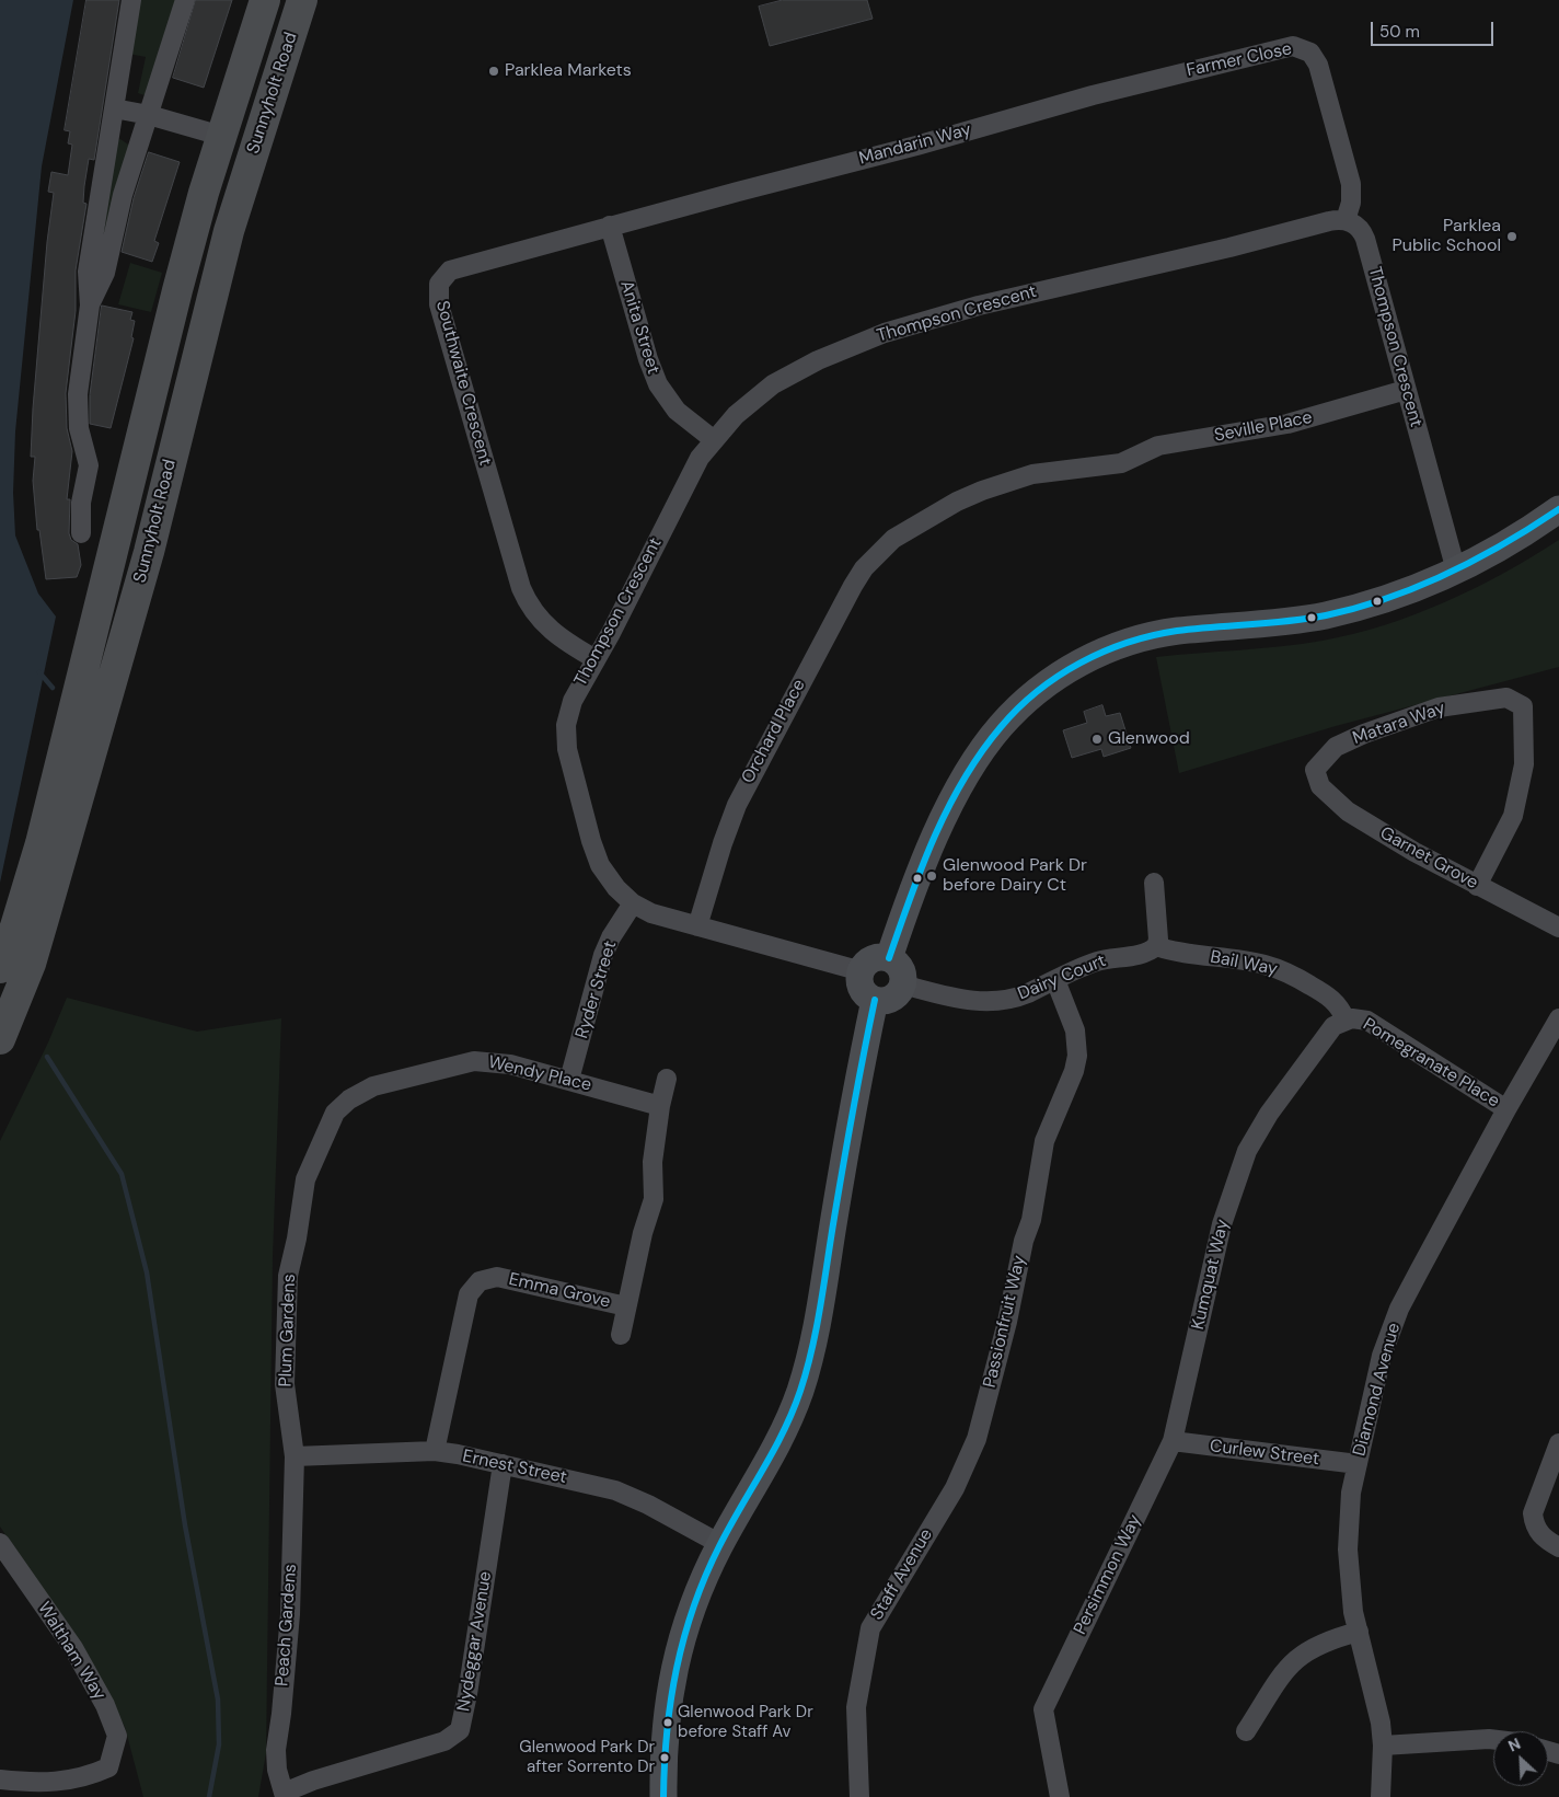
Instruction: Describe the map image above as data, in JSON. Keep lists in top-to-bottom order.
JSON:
{
  "streets": {
    "main road": ["Sunnyholt Road"],
    "street": [
      "Farmer Close",
      "Mandarin Way",
      "Thompson Crescent",
      "Anita Street",
      "Southwaite Crescent",
      "Seville Place",
      "Matara Way",
      "Orchard Place",
      "Garnet Grove",
      "Bail Way",
      "Dairy Court",
      "Ryder Street",
      "Pomegranate Place",
      "Wendy Place",
      "Kumquat Way",
      "Emma Grove",
      "Passionfruit Way",
      "Plum Gardens",
      "Diamond Avenue",
      "Curlew Street",
      "Ernest Street",
      "Staff Avenue",
      "Persimmon Way",
      "Peach Gardens",
      "Nydeggar Avenue",
      "Waltham Way"
    ]
  },
  "crossings": [
    ["Farmer Close", "Mandarin Way"],
    ["Farmer Close", "Thompson Crescent"],
    ["Mandarin Way", "Southwaite Crescent"],
    ["Thompson Crescent", "Anita Street"],
    ["Thompson Crescent", "Southwaite Crescent"],
    ["Thompson Crescent", "Seville Place"],
    ["Thompson Crescent", "Orchard Place"],
    ["Thompson Crescent", "Dairy Court"],
    ["Thompson Crescent", "Ryder Street"],
    ["Anita Street", "Southwaite Crescent"],
    ["Seville Place", "Orchard Place"],
    ["Matara Way", "Garnet Grove"],
    ["Bail Way", "Dairy Court"],
    ["Bail Way", "Pomegranate Place"],
    ["Dairy Court", "Passionfruit Way"],
    ["Ryder Street", "Wendy Place"],
    ["Pomegranate Place", "Kumquat Way"],
    ["Pomegranate Place", "Diamond Avenue"],
    ["Wendy Place", "Plum Gardens"],
    ["Kumquat Way", "Curlew Street"],
    ["Kumquat Way", "Persimmon Way"],
    ["Emma Grove", "Ernest Street"],
    ["Passionfruit Way", "Staff Avenue"],
    ["Plum Gardens", "Ernest Street"],
    ["Plum Gardens", "Peach Gardens"],
    ["Diamond Avenue", "Curlew Street"],
    ["Curlew Street", "Persimmon Way"],
    ["Ernest Street", "Peach Gardens"],
    ["Ernest Street", "Nydeggar Avenue"],
    ["Peach Gardens", "Nydeggar Avenue"]
  ],
  "places": [
    "Parklea Markets",
    "Parklea Public School",
    "Glenwood",
    "Glenwood Park Dr before Dairy Ct",
    "Glenwood Park Dr before Staff Av",
    "Glenwood Park Dr after Sorrento Dr"
  ],
  "scale_bar": "50 m",
  "north": "top left"
}
